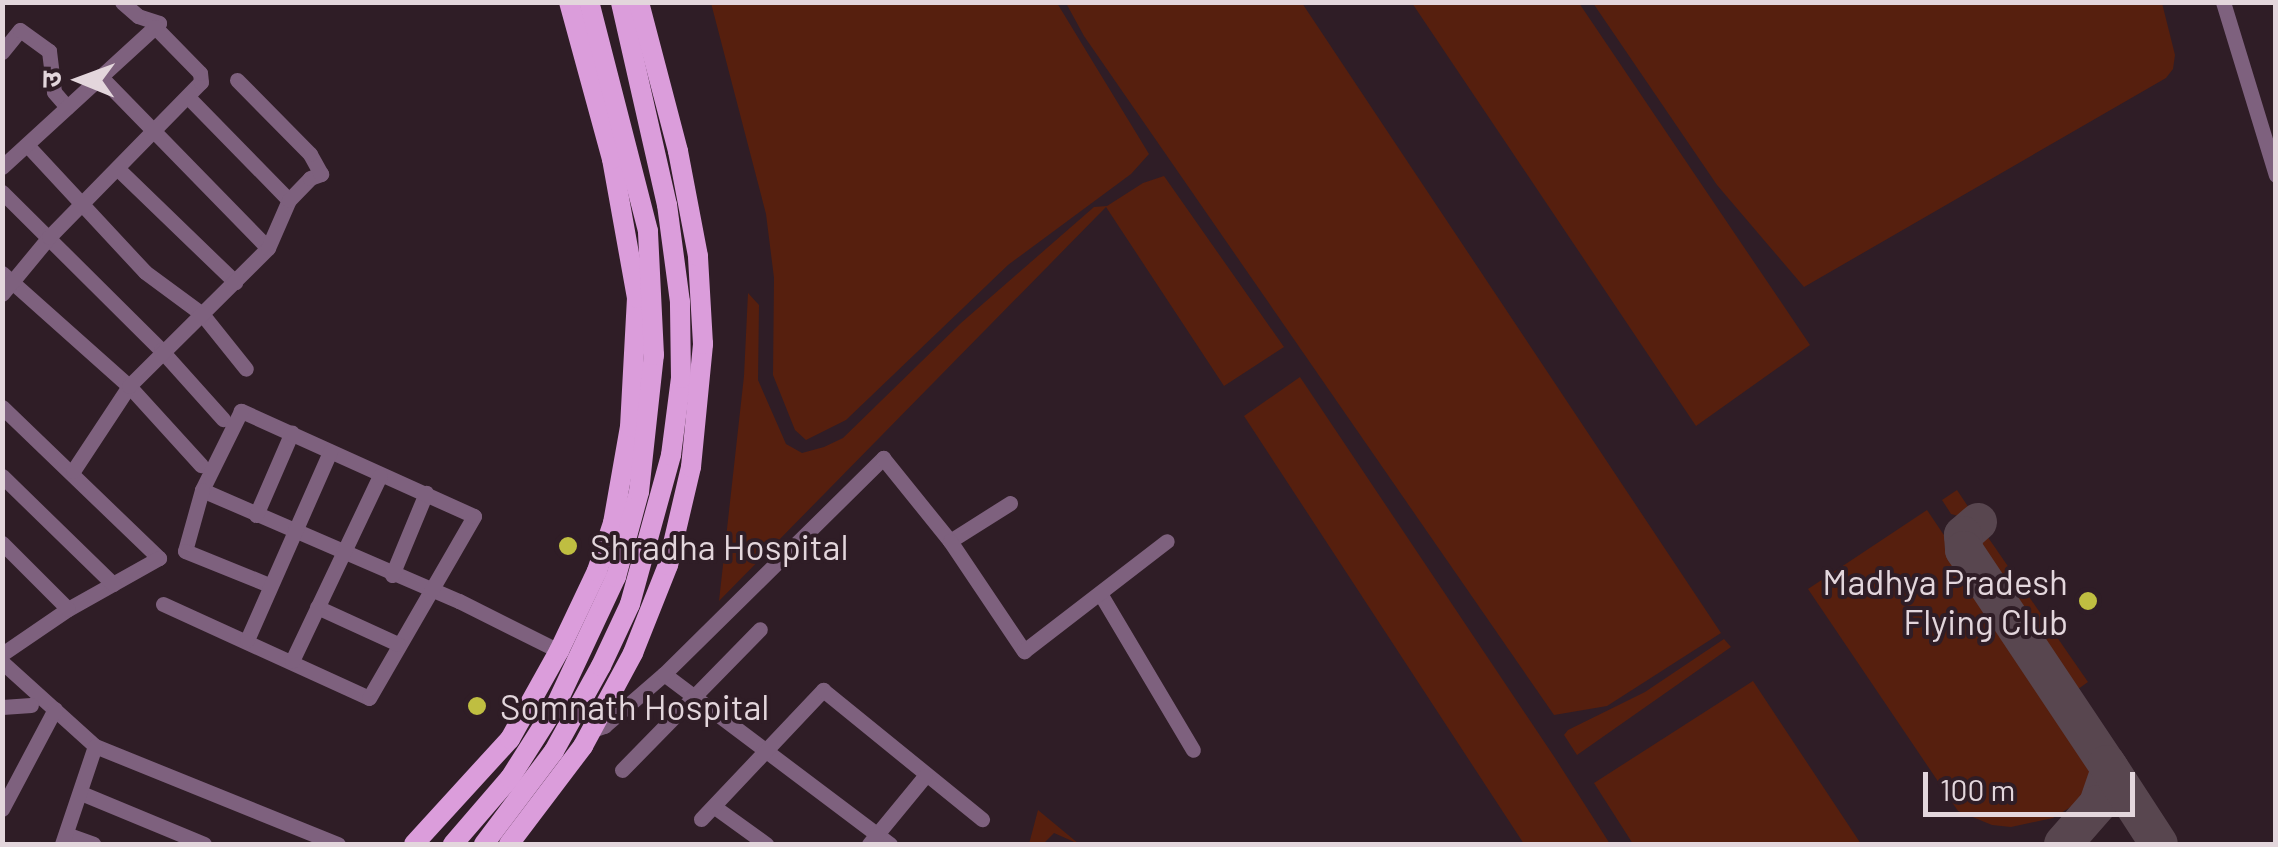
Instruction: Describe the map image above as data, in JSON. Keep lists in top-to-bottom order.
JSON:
{
  "places": ["Shradha Hospital", "Madhya Pradesh Flying Club", "Somnath Hospital"],
  "scale_bar": "100 m",
  "north": "left"
}
